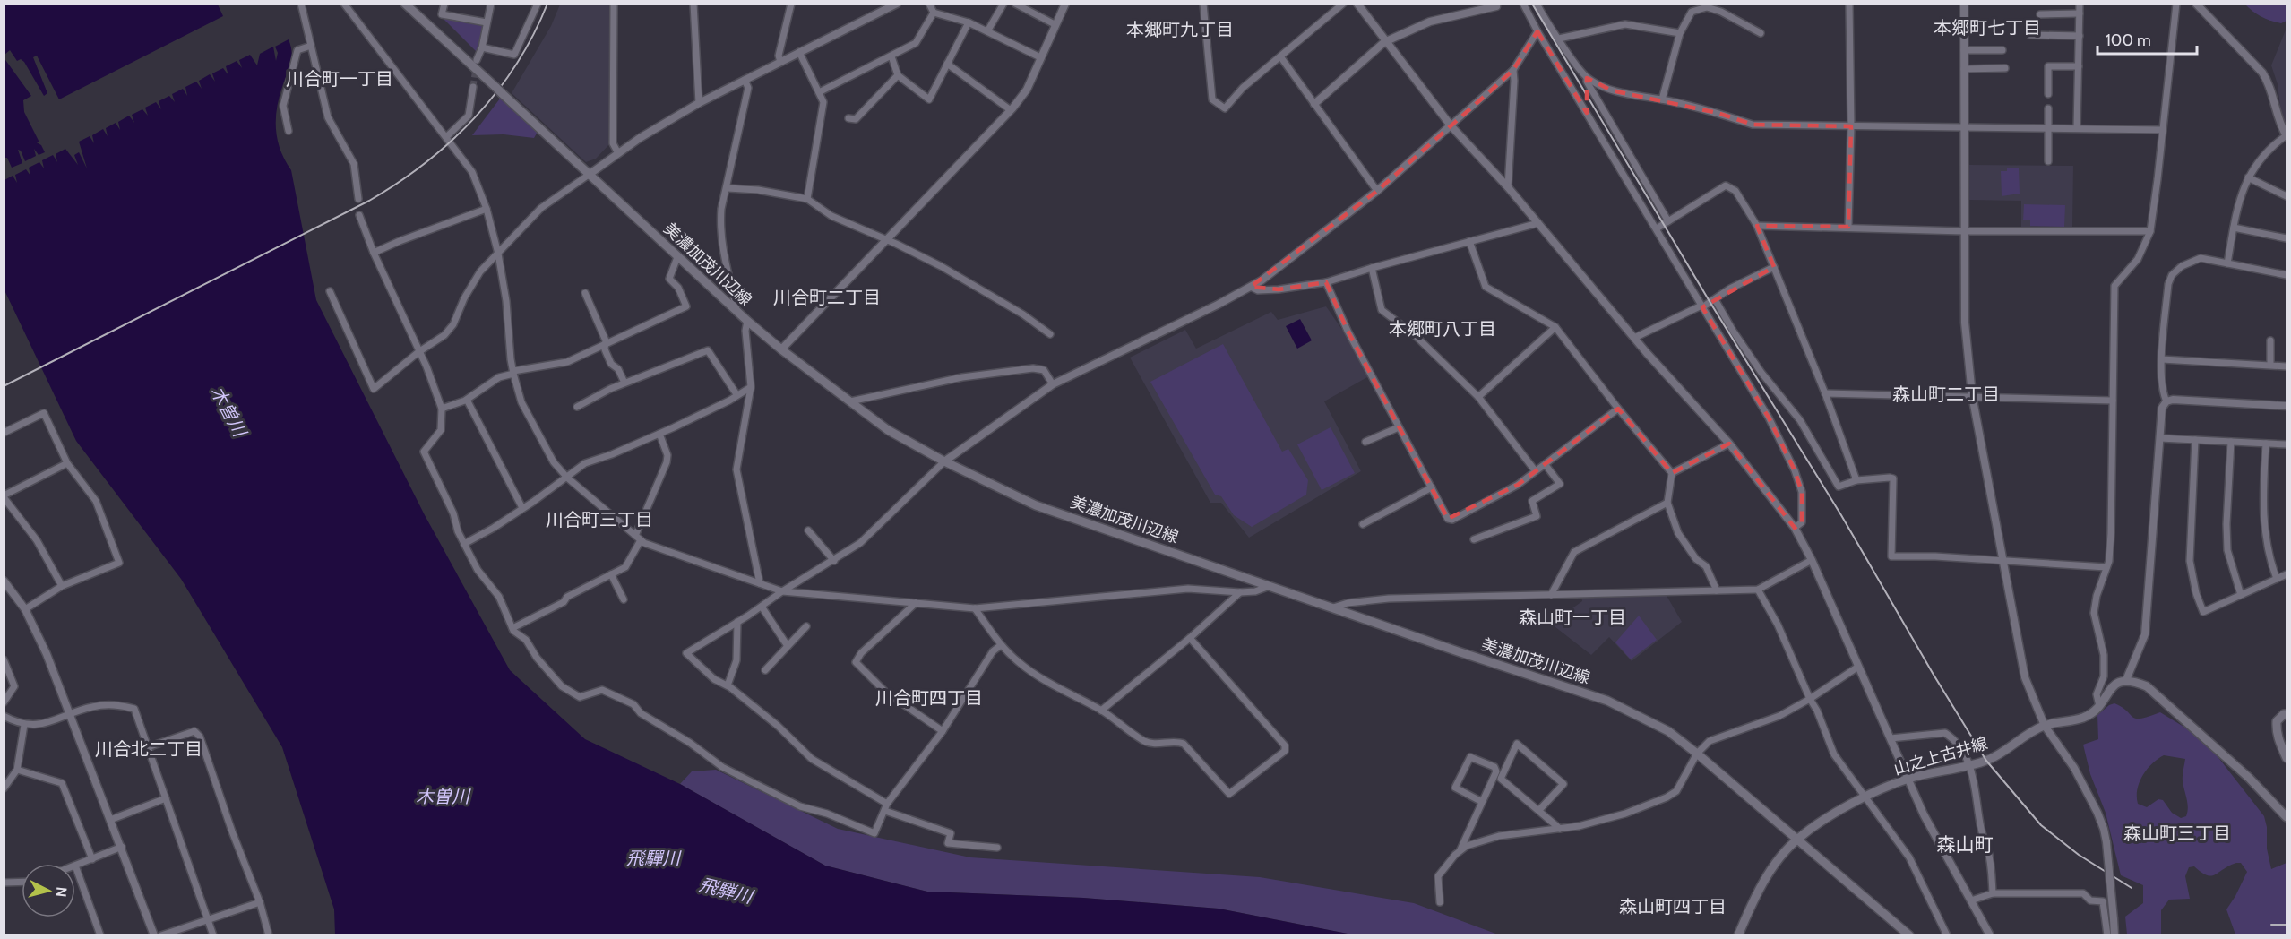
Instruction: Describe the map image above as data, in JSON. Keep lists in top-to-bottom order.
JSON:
{
  "streets": {
    "main road": ["美濃加茂川辺線", "山之上古井線"]
  },
  "crossings": [
    ["美濃加茂川辺線", "山之上古井線"]
  ],
  "districts": [
    "本郷町七丁目",
    "本郷町九丁目",
    "川合町一丁目",
    "川合町二丁目",
    "本郷町八丁目",
    "森山町二丁目",
    "川合町三丁目",
    "森山町一丁目",
    "川合町四丁目",
    "川合北二丁目",
    "森山町三丁目",
    "森山町",
    "森山町四丁目"
  ],
  "water": ["木曽川", "飛驒川", "飛騨川"],
  "scale_bar": "100 m",
  "north": "right"
}
